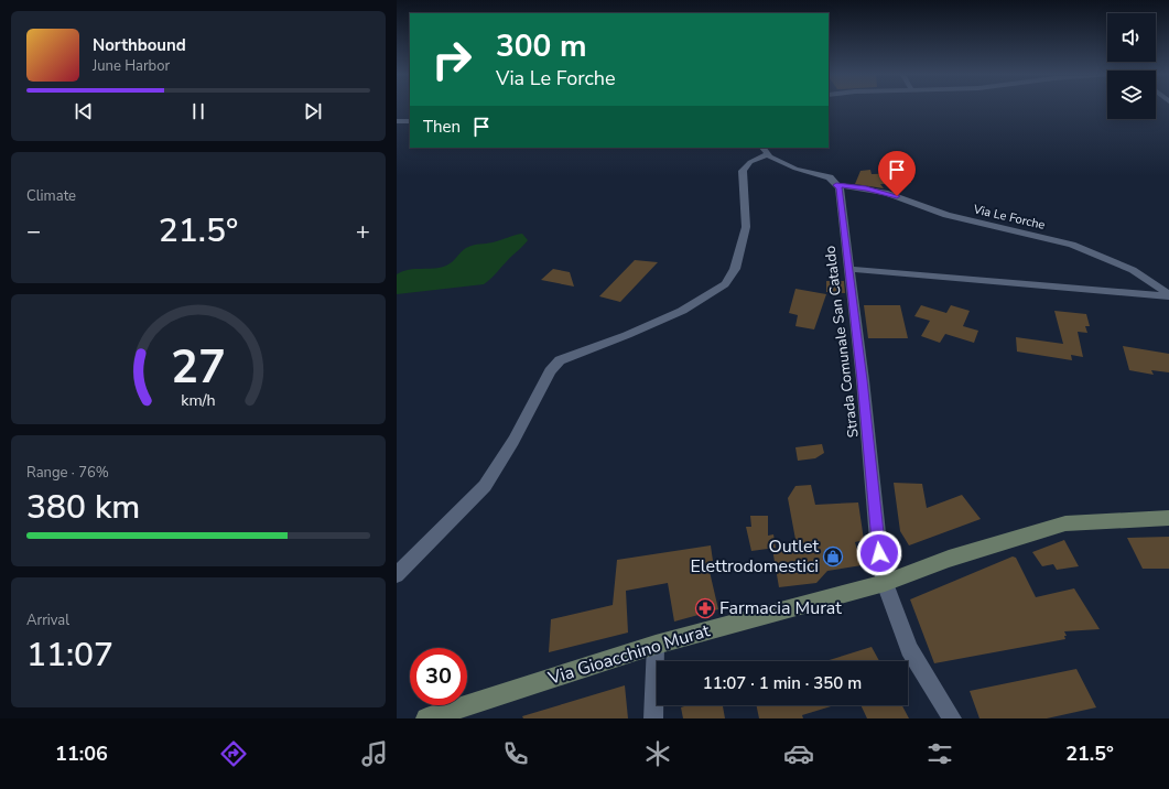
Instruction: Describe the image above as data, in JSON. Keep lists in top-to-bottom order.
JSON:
{
  "streets": {
    "main road": ["Via Gioacchino Murat"],
    "street": ["Via Le Forche", "Strada Comunale San Cataldo"]
  },
  "crossings": [
    ["Via Le Forche", "Strada Comunale San Cataldo"],
    ["Strada Comunale San Cataldo", "Via Gioacchino Murat"]
  ],
  "places": {
    "shop": ["Outlet Elettrodomestici"],
    "pharmacy": ["Farmacia Murat"]
  },
  "page": {
    "turn": ["300 m", "Via Le Forche"],
    "song": ["Northbound", "June Harbor"],
    "then": "Then",
    "tile": [
      "Climate",
      ["Range · 76%", "380 km"],
      ["Arrival", "11:07"]
    ],
    "heat": ["−", "21.5°", "+"],
    "limit": "30",
    "trip": "11:07 · 1 min · 350 m",
    "tabs": ["11:06", "21.5°"],
    "gauge": ["27", "km/h"]
  }
}
